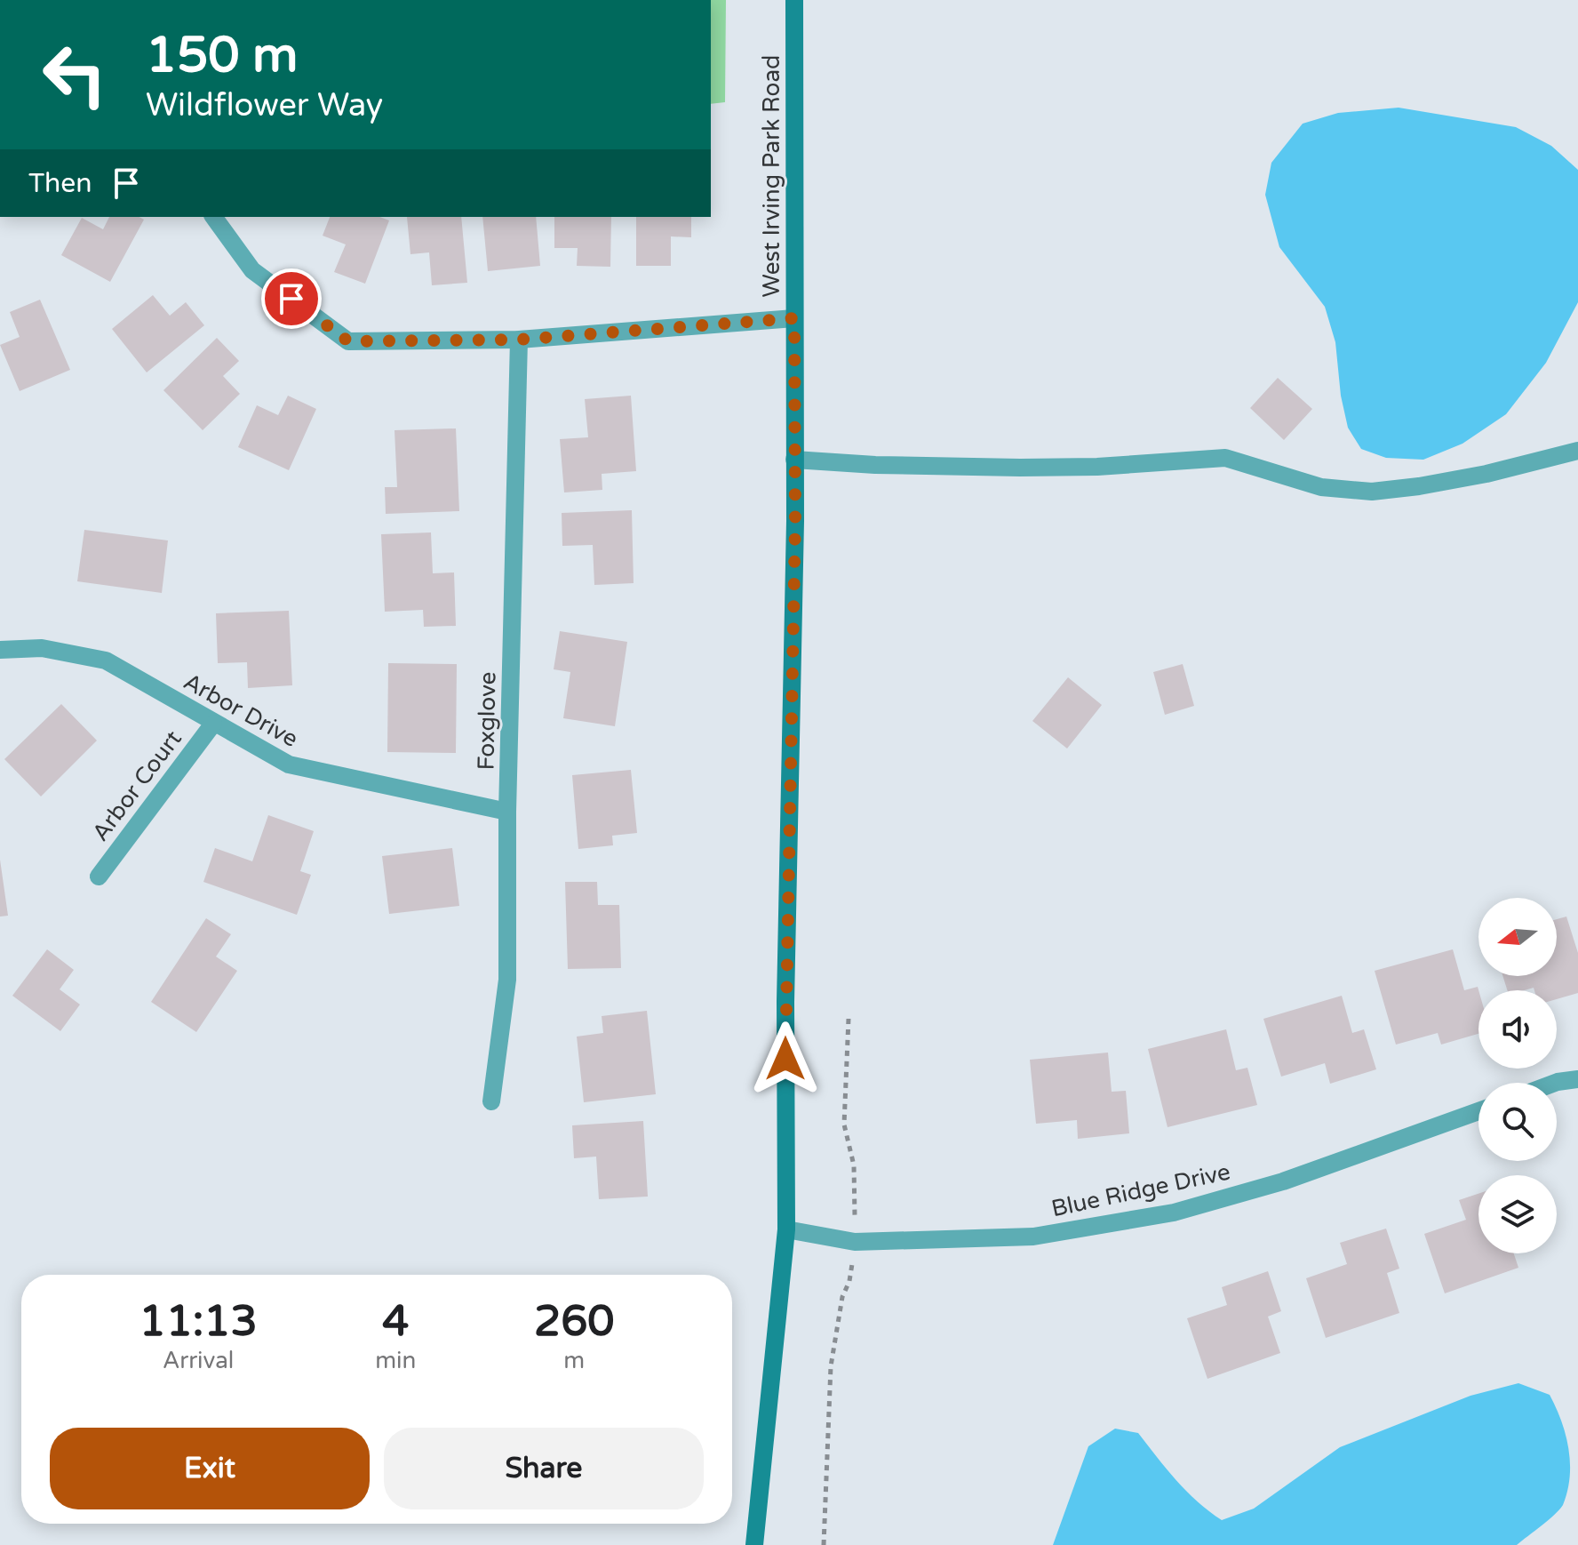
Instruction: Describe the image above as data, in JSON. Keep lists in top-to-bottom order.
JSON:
{
  "streets": {
    "main road": ["West Irving Park Road"],
    "street": [
      "Arbor Drive",
      "Foxglove",
      "Arbor Court",
      "Blue Ridge Drive"
    ]
  },
  "crossings": [
    ["West Irving Park Road", "Blue Ridge Drive"],
    ["Arbor Drive", "Foxglove"],
    ["Arbor Drive", "Arbor Court"]
  ],
  "north": "left",
  "page": {
    "turn": ["150 m", "Wildflower Way"],
    "then": "Then",
    "eta": [
      "11:13",
      "Arrival",
      "4",
      "min",
      "260",
      "m"
    ],
    "buttons": ["Exit", "Share"]
  }
}
